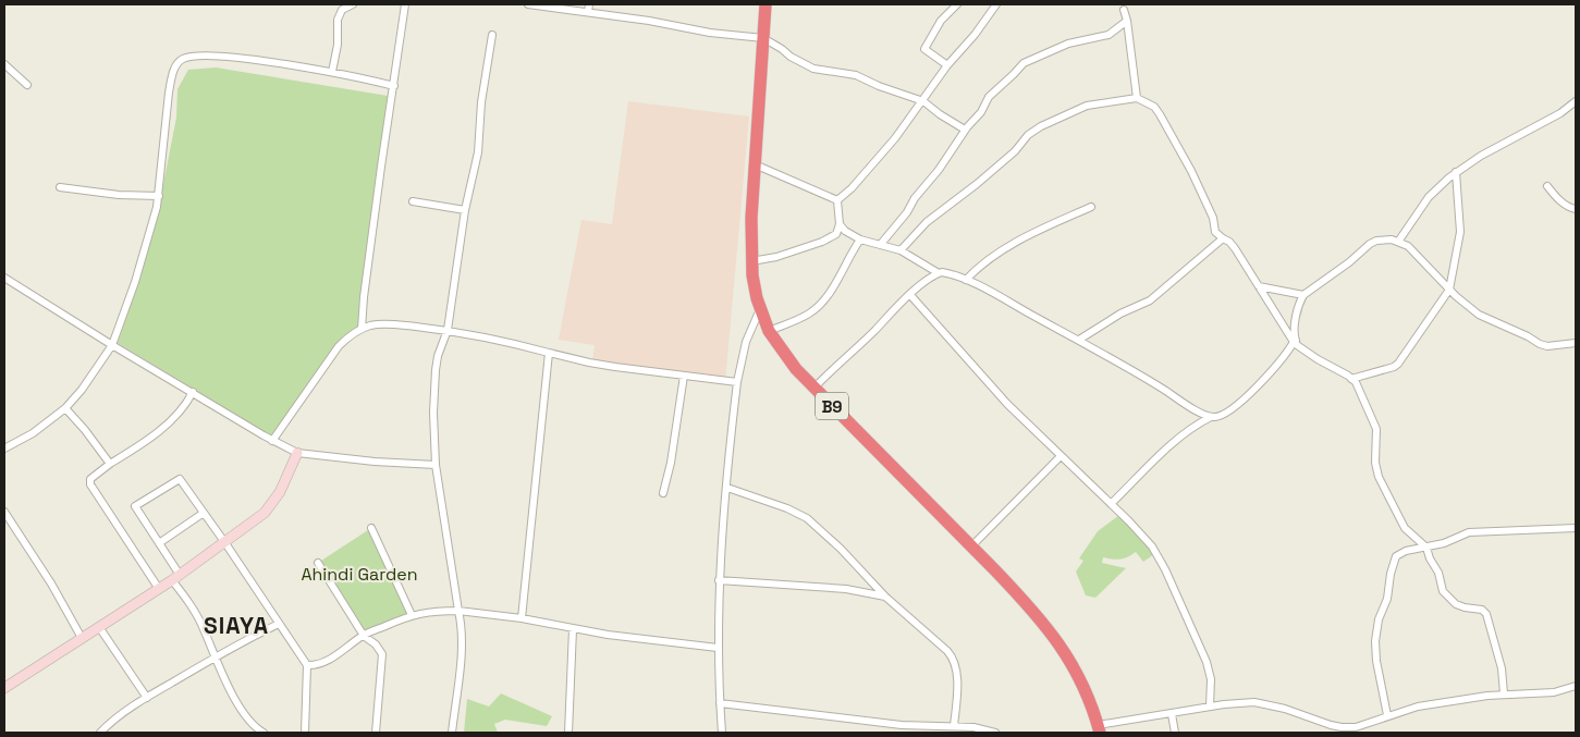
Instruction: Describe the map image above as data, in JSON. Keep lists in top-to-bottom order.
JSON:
{
  "streets": {
    "highway": ["B9"]
  },
  "districts": ["SIAYA"],
  "parks": ["Ahindi Garden"]
}
